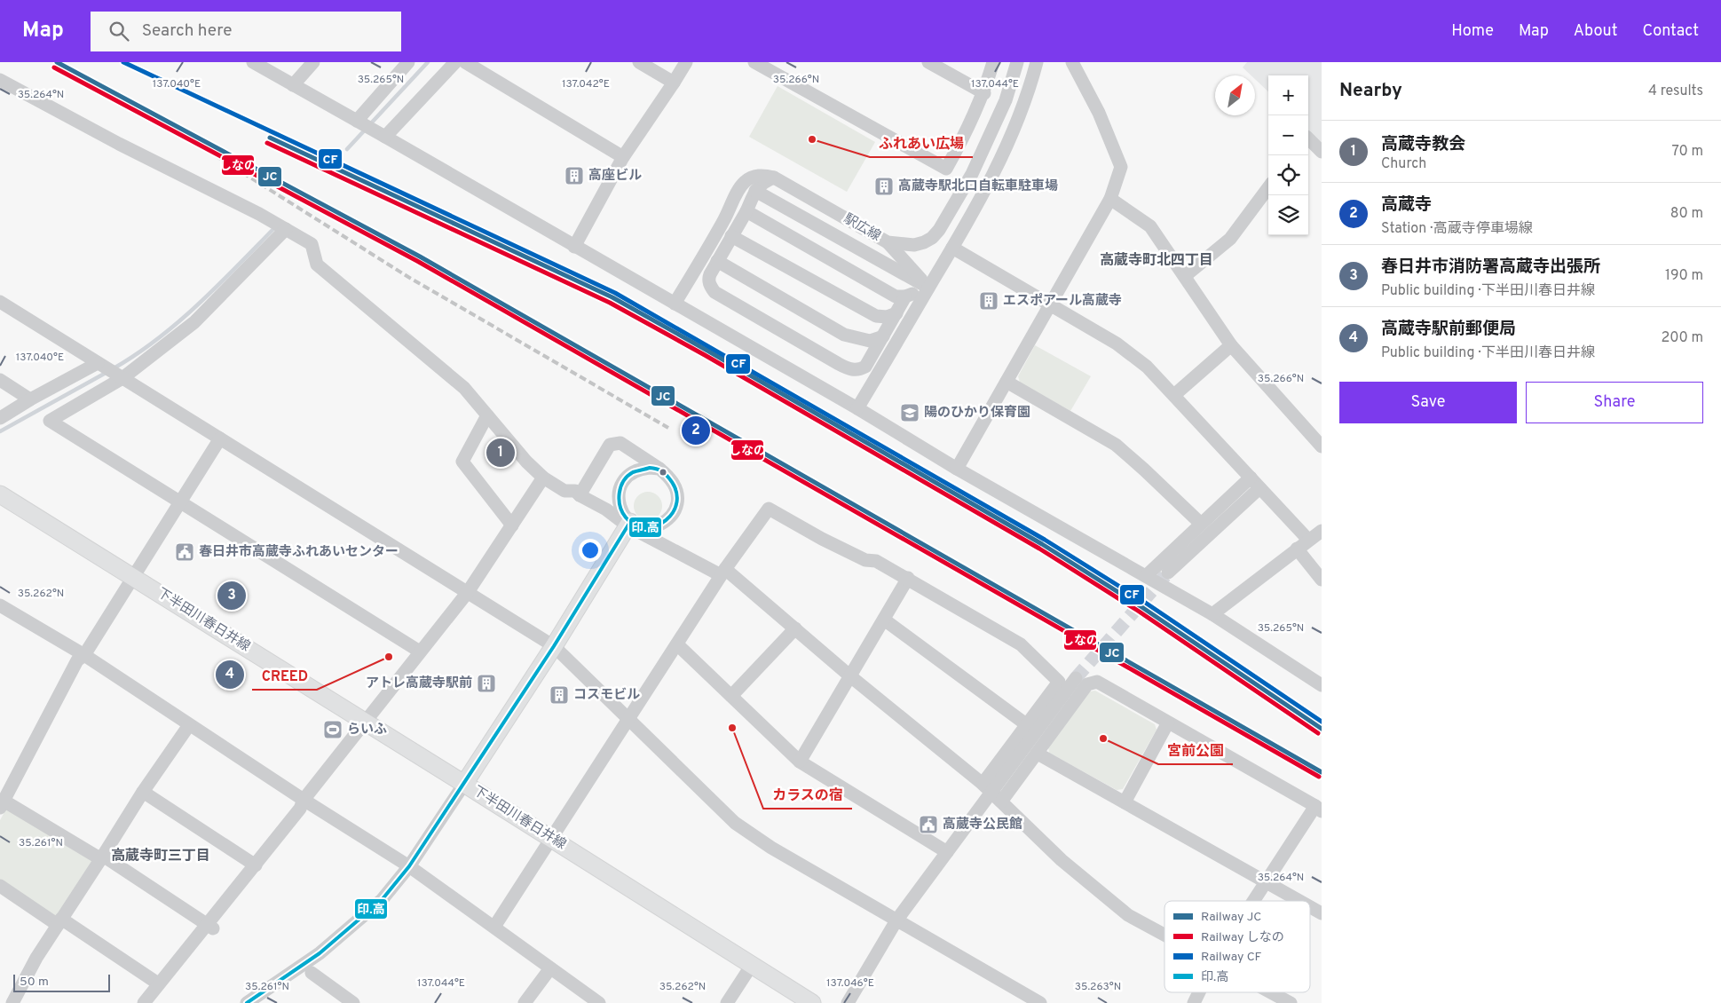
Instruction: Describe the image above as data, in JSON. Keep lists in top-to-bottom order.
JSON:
{
  "streets": {
    "main road": ["下半田川春日井線"],
    "street": ["駅広線"]
  },
  "districts": ["高蔵寺町北四丁目", "高蔵寺町三丁目"],
  "places": {
    "other": [
      "ふれあい広場",
      "CREED",
      "カラスの宿",
      "宮前公園"
    ],
    "building": [
      "高座ビル",
      "高蔵寺駅北口自転車駐車場",
      "エスポアール高蔵寺",
      "アトレ高蔵寺駅前",
      "コスモビル"
    ],
    "school or university": ["陽のひかり保育園"],
    "public building": ["春日井市高蔵寺ふれあいセンター", "高蔵寺公民館"],
    "sports": ["らいふ"]
  },
  "lines": [
    "rail line JC",
    "rail line CF",
    "rail line しなの",
    "transit line 印.高"
  ],
  "legend": [
    "Railway JC",
    "Railway しなの",
    "Railway CF",
    "印.高"
  ],
  "scale_bar": "50 m",
  "north": "top right",
  "page": {
    "header": "Map",
    "search": "Search here",
    "nav": [
      "Home",
      "Map",
      "About",
      "Contact"
    ],
    "heading": ["Nearby", "4 results"],
    "map_buttons": ["+", "−"],
    "list": [
      {
        "mark": "1",
        "name": "高蔵寺教会",
        "note": "Church",
        "value": "70 m"
      },
      {
        "mark": "2",
        "name": "高蔵寺",
        "note": "Station · 高蔵寺停車場線",
        "value": "80 m"
      },
      {
        "mark": "3",
        "name": "春日井市消防署高蔵寺出張所",
        "note": "Public building · 下半田川春日井線",
        "value": "190 m"
      },
      {
        "mark": "4",
        "name": "高蔵寺駅前郵便局",
        "note": "Public building · 下半田川春日井線",
        "value": "200 m"
      }
    ],
    "buttons": ["Save", "Share"],
    "pins": [
      "2",
      "1",
      "3",
      "4"
    ],
    "scale": "50 m"
  },
  "coordinates": [
    "35.265°N",
    "35.266°N",
    "137.040°E",
    "137.042°E",
    "137.044°E",
    "35.264°N",
    "35.262°N",
    "35.261°N",
    "137.046°E",
    "35.263°N"
  ]
}
